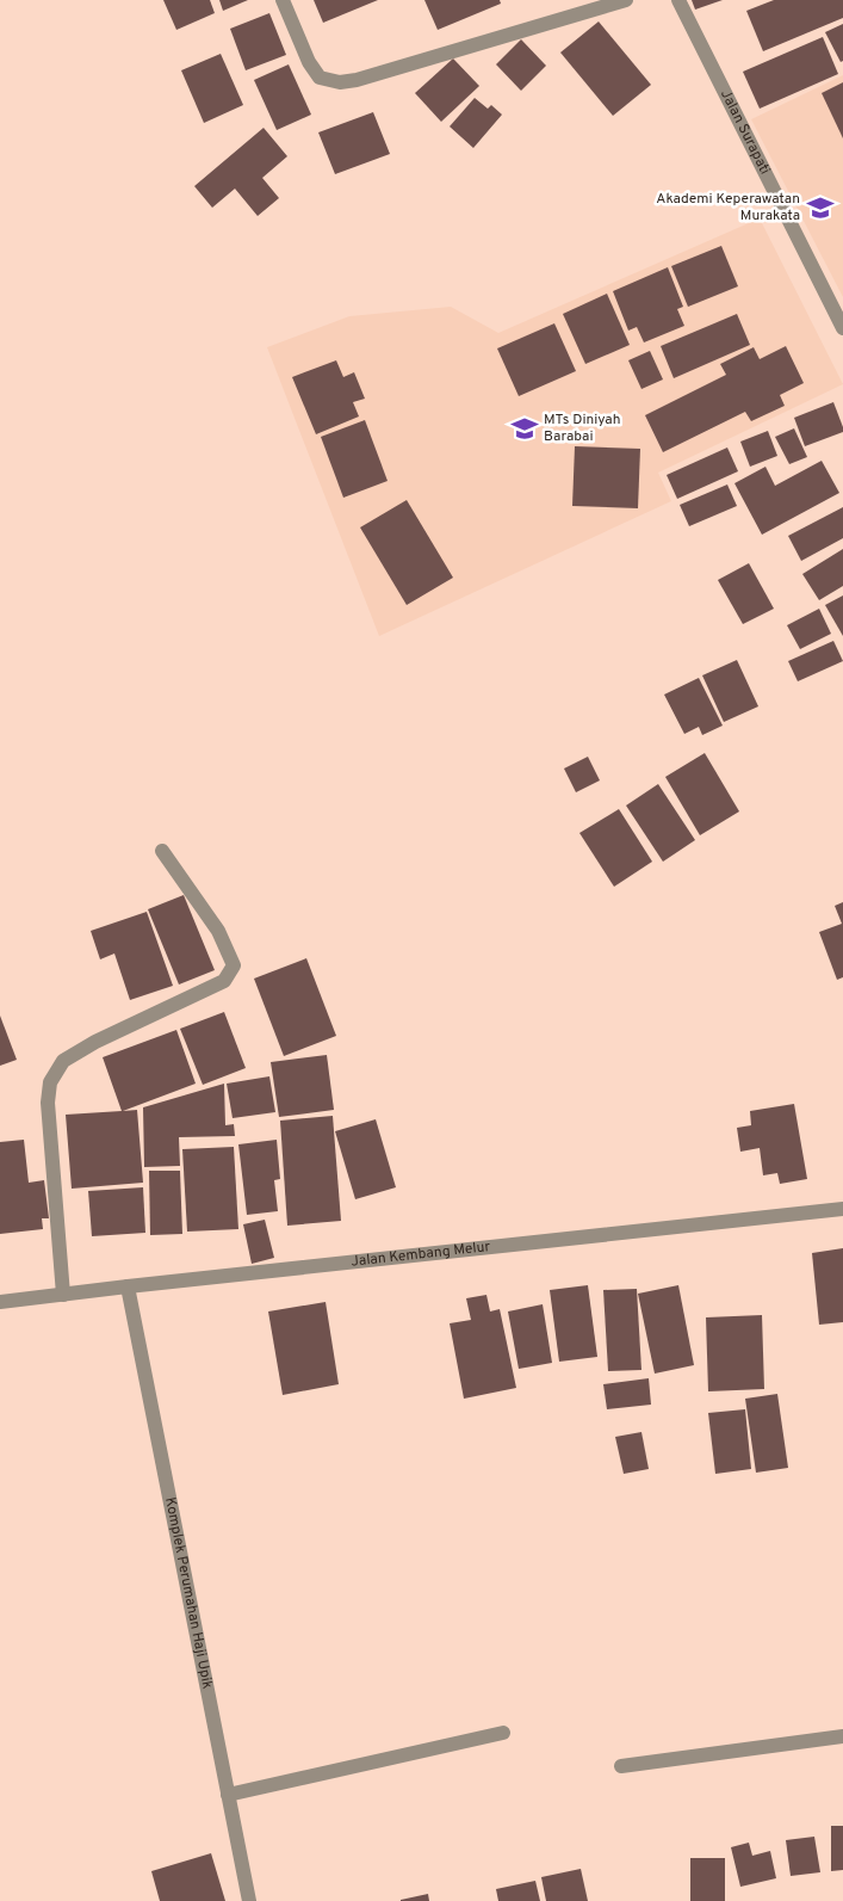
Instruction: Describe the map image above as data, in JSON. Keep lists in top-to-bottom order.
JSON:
{
  "streets": {
    "street": ["Jalan Surapati", "Jalan Kembang Melur", "Komplek Perumahan Haji Upik"]
  },
  "crossings": [
    ["Jalan Kembang Melur", "Komplek Perumahan Haji Upik"]
  ],
  "places": {
    "school or university": ["Akademi Keperawatan Murakata", "MTs Diniyah Barabai"]
  }
}
